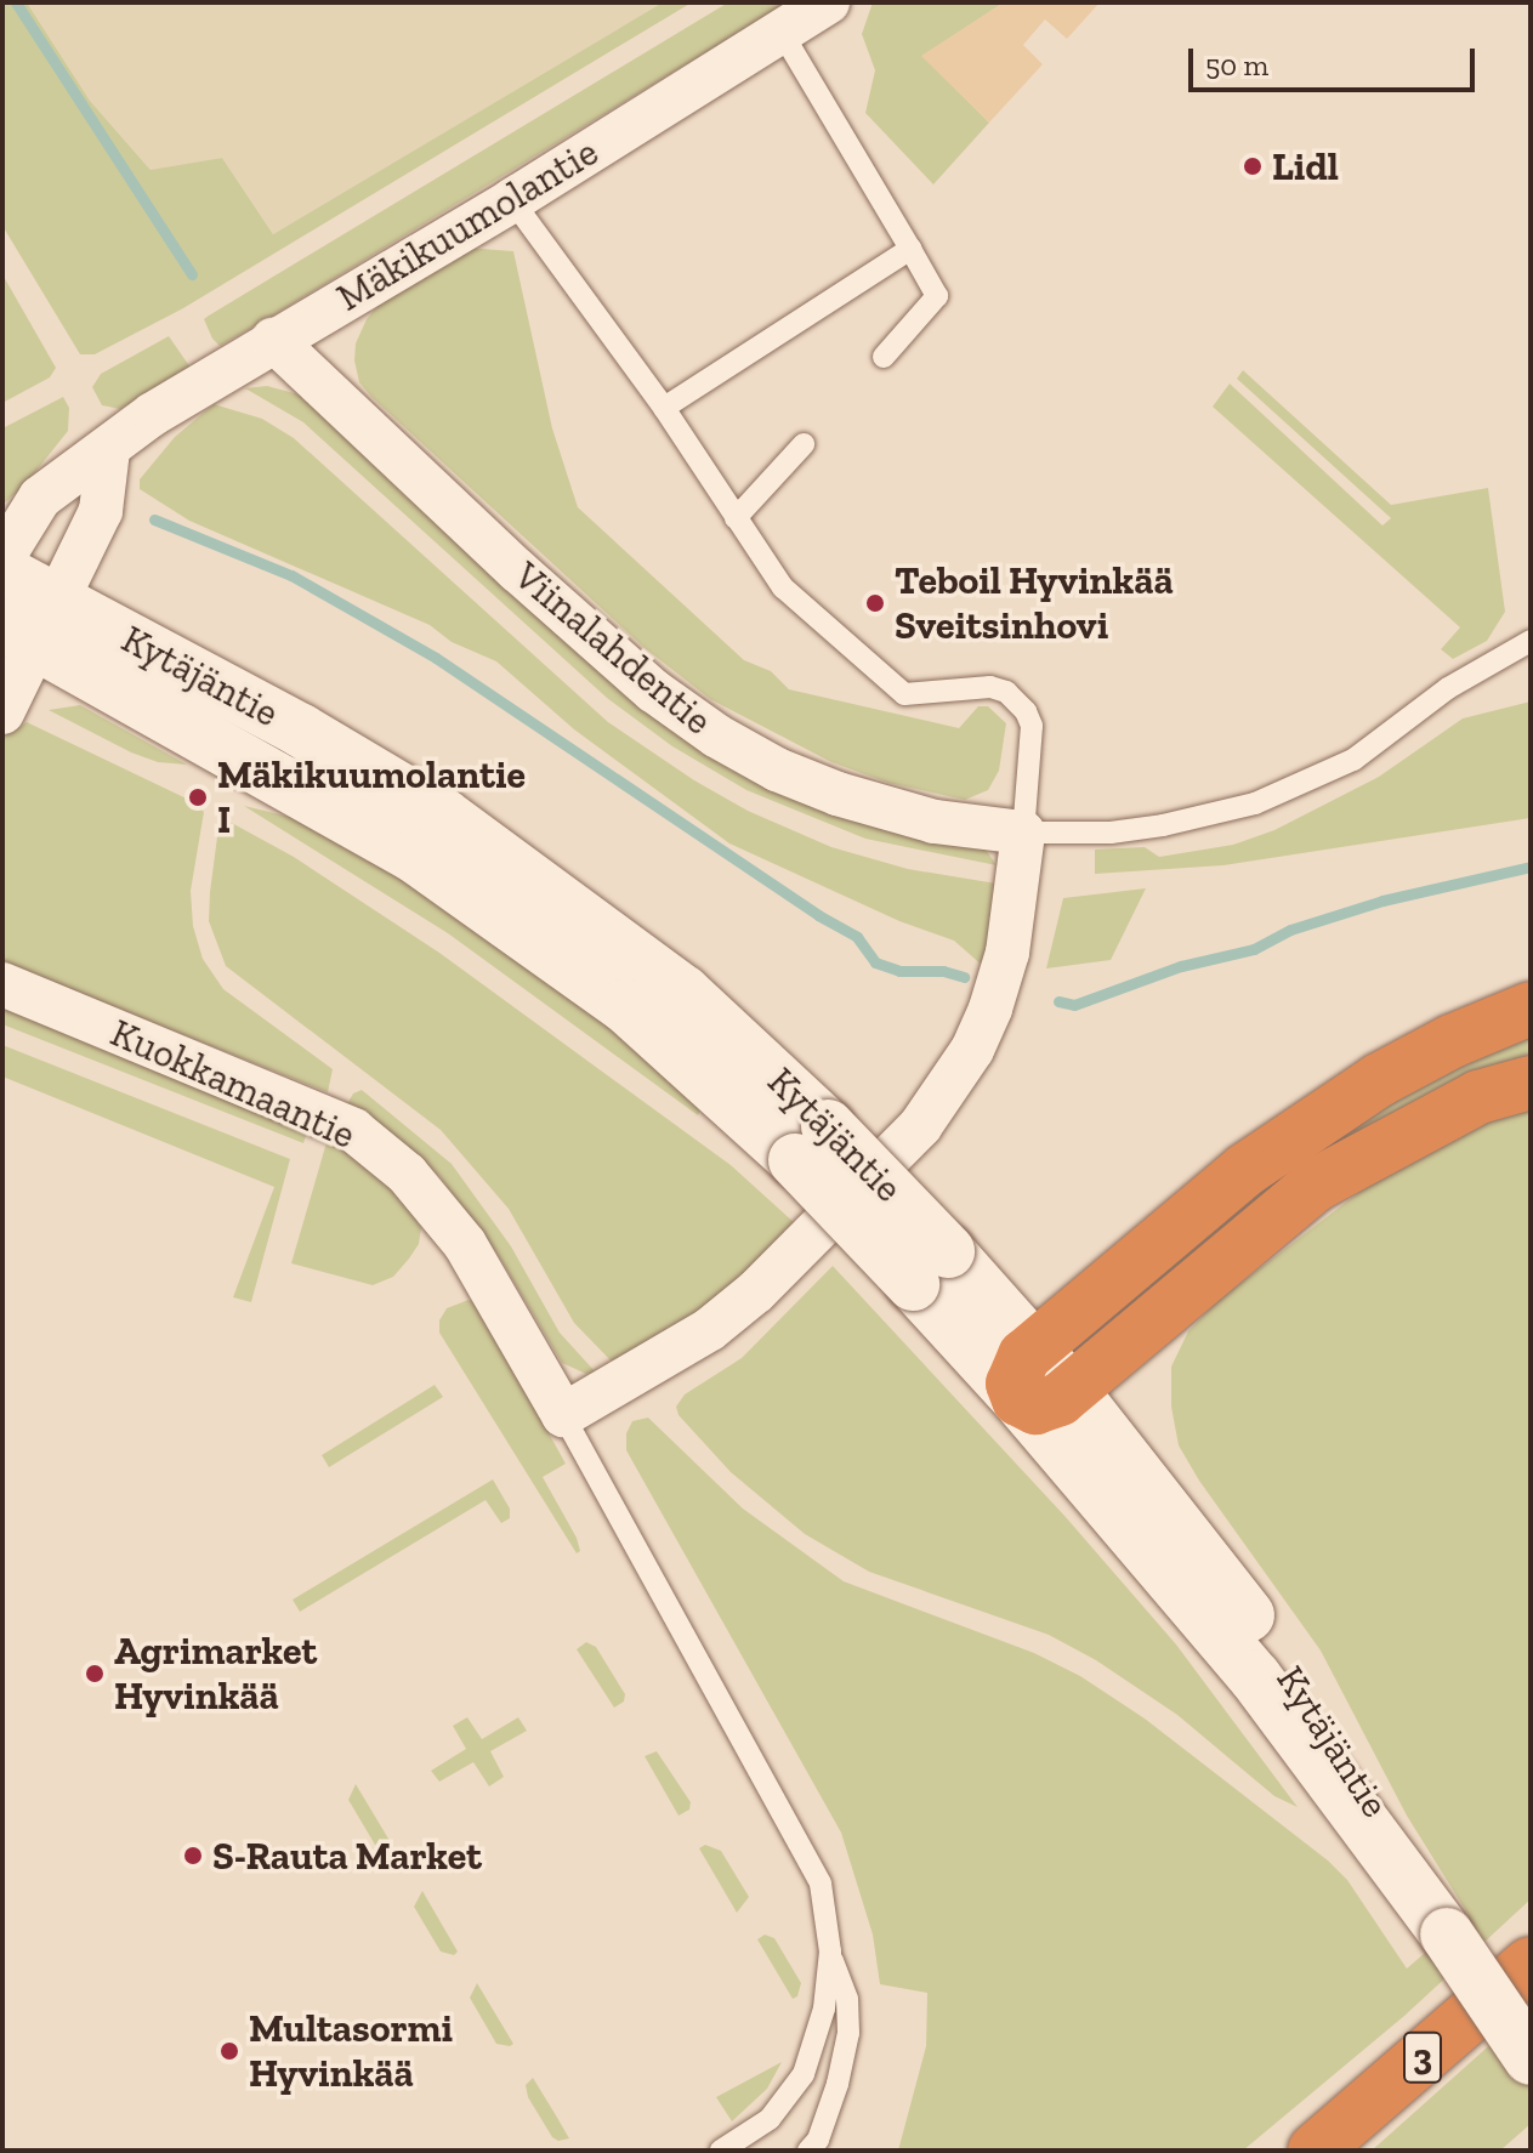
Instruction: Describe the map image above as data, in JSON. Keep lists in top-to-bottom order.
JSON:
{
  "streets": {
    "highway": ["3"],
    "street": [
      "Mäkikuumolantie",
      "Viinalahdentie",
      "Kytäjäntie",
      "Kuokkamaantie"
    ]
  },
  "crossings": [
    ["Mäkikuumolantie", "Viinalahdentie"]
  ],
  "places": [
    "Lidl",
    "Teboil Hyvinkää Sveitsinhovi",
    "Mäkikuumolantie I",
    "Agrimarket Hyvinkää",
    "S-Rauta Market",
    "Multasormi Hyvinkää"
  ],
  "scale_bar": "50 m"
}
